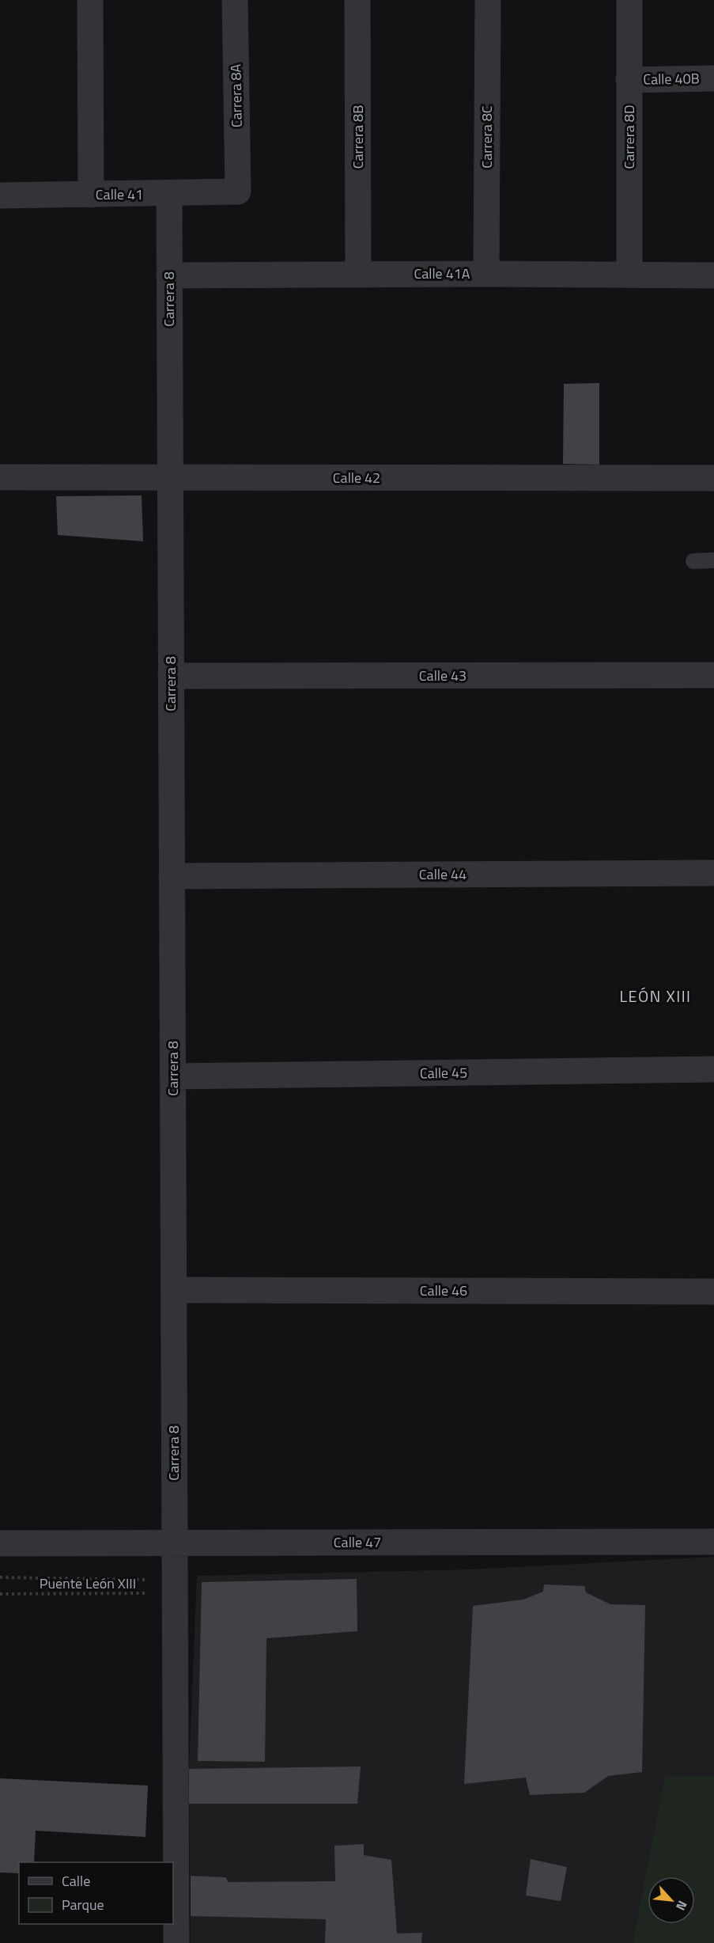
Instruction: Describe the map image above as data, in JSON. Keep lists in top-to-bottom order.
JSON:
{
  "streets": {
    "street": [
      "Calle 40B",
      "Carrera 8A",
      "Carrera 8B",
      "Carrera 8C",
      "Carrera 8D",
      "Calle 41",
      "Calle 41A",
      "Carrera 8",
      "Calle 42",
      "Calle 43",
      "Calle 44",
      "Calle 45",
      "Calle 46",
      "Calle 47"
    ],
    "path": ["Puente León XIII"]
  },
  "crossings": [
    ["Calle 40B", "Carrera 8D"],
    ["Carrera 8A", "Calle 41"],
    ["Carrera 8B", "Calle 41A"],
    ["Carrera 8C", "Calle 41A"],
    ["Carrera 8D", "Calle 41A"],
    ["Calle 41", "Carrera 8"],
    ["Calle 41A", "Carrera 8"],
    ["Carrera 8", "Calle 42"],
    ["Carrera 8", "Calle 43"],
    ["Carrera 8", "Calle 44"],
    ["Carrera 8", "Calle 45"],
    ["Carrera 8", "Calle 46"],
    ["Carrera 8", "Calle 47"]
  ],
  "districts": ["LEÓN XIII"],
  "legend": ["Calle", "Parque"],
  "north": "bottom right"
}
